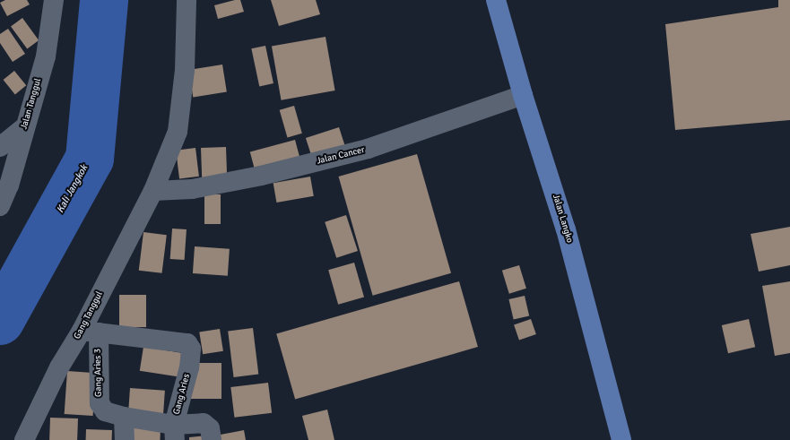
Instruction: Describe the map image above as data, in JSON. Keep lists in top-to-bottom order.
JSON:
{
  "streets": {
    "main road": ["Jalan Langko"],
    "street": [
      "Jalan Tanggul",
      "Jalan Cancer",
      "Gang Tanggul",
      "Gang Aries 3",
      "Gang Aries"
    ]
  },
  "crossings": [
    ["Jalan Cancer", "Jalan Langko"],
    ["Jalan Cancer", "Gang Tanggul"],
    ["Gang Tanggul", "Gang Aries 3"],
    ["Gang Tanggul", "Gang Aries"],
    ["Gang Aries 3", "Gang Aries"]
  ],
  "water": ["Kali Jangkok"]
}
